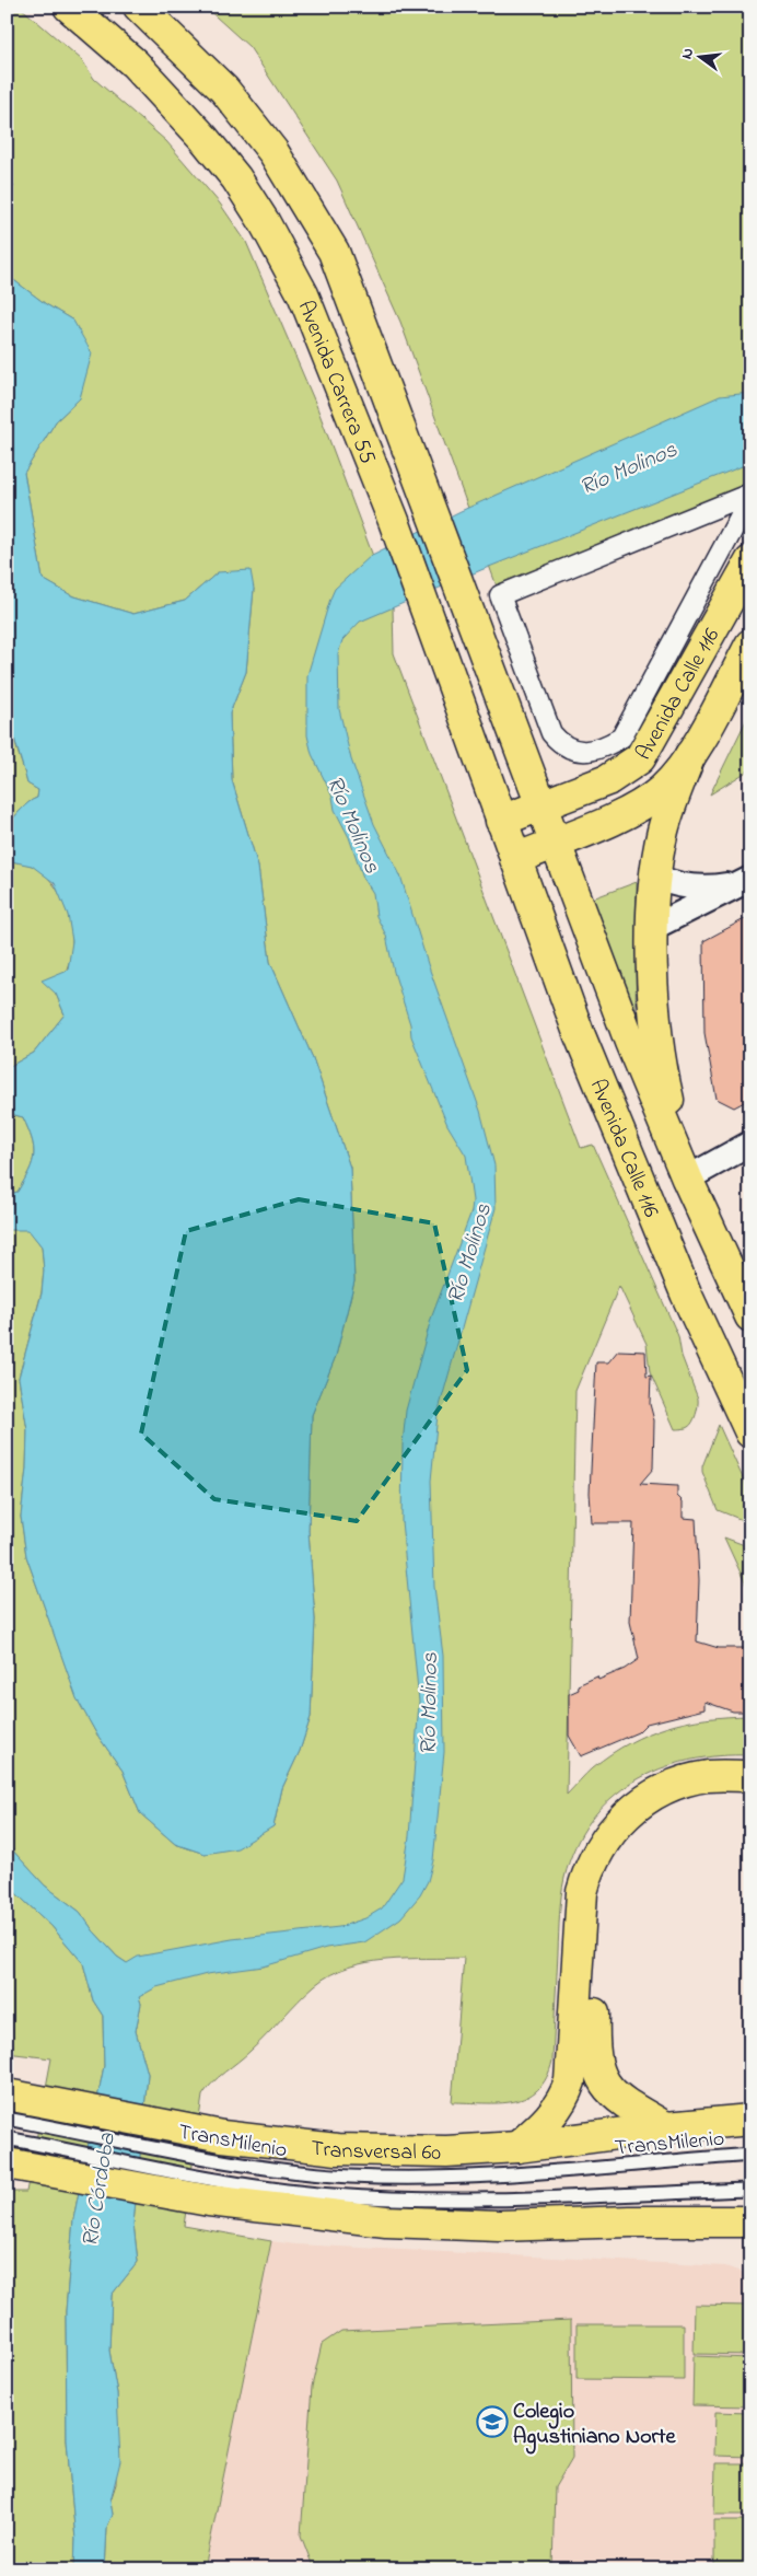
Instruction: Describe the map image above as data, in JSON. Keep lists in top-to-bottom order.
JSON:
{
  "streets": {
    "main road": ["Avenida Carrera 55", "Avenida Calle 116", "Transversal 60"],
    "lane": ["TransMilenio"]
  },
  "crossings": [
    ["Avenida Carrera 55", "Avenida Calle 116"],
    ["TransMilenio", "Transversal 60"]
  ],
  "water": ["Río Molinos", "Río Córdoba"],
  "places": {
    "school or university": ["Colegio Agustiniano Norte"]
  },
  "north": "left"
}
